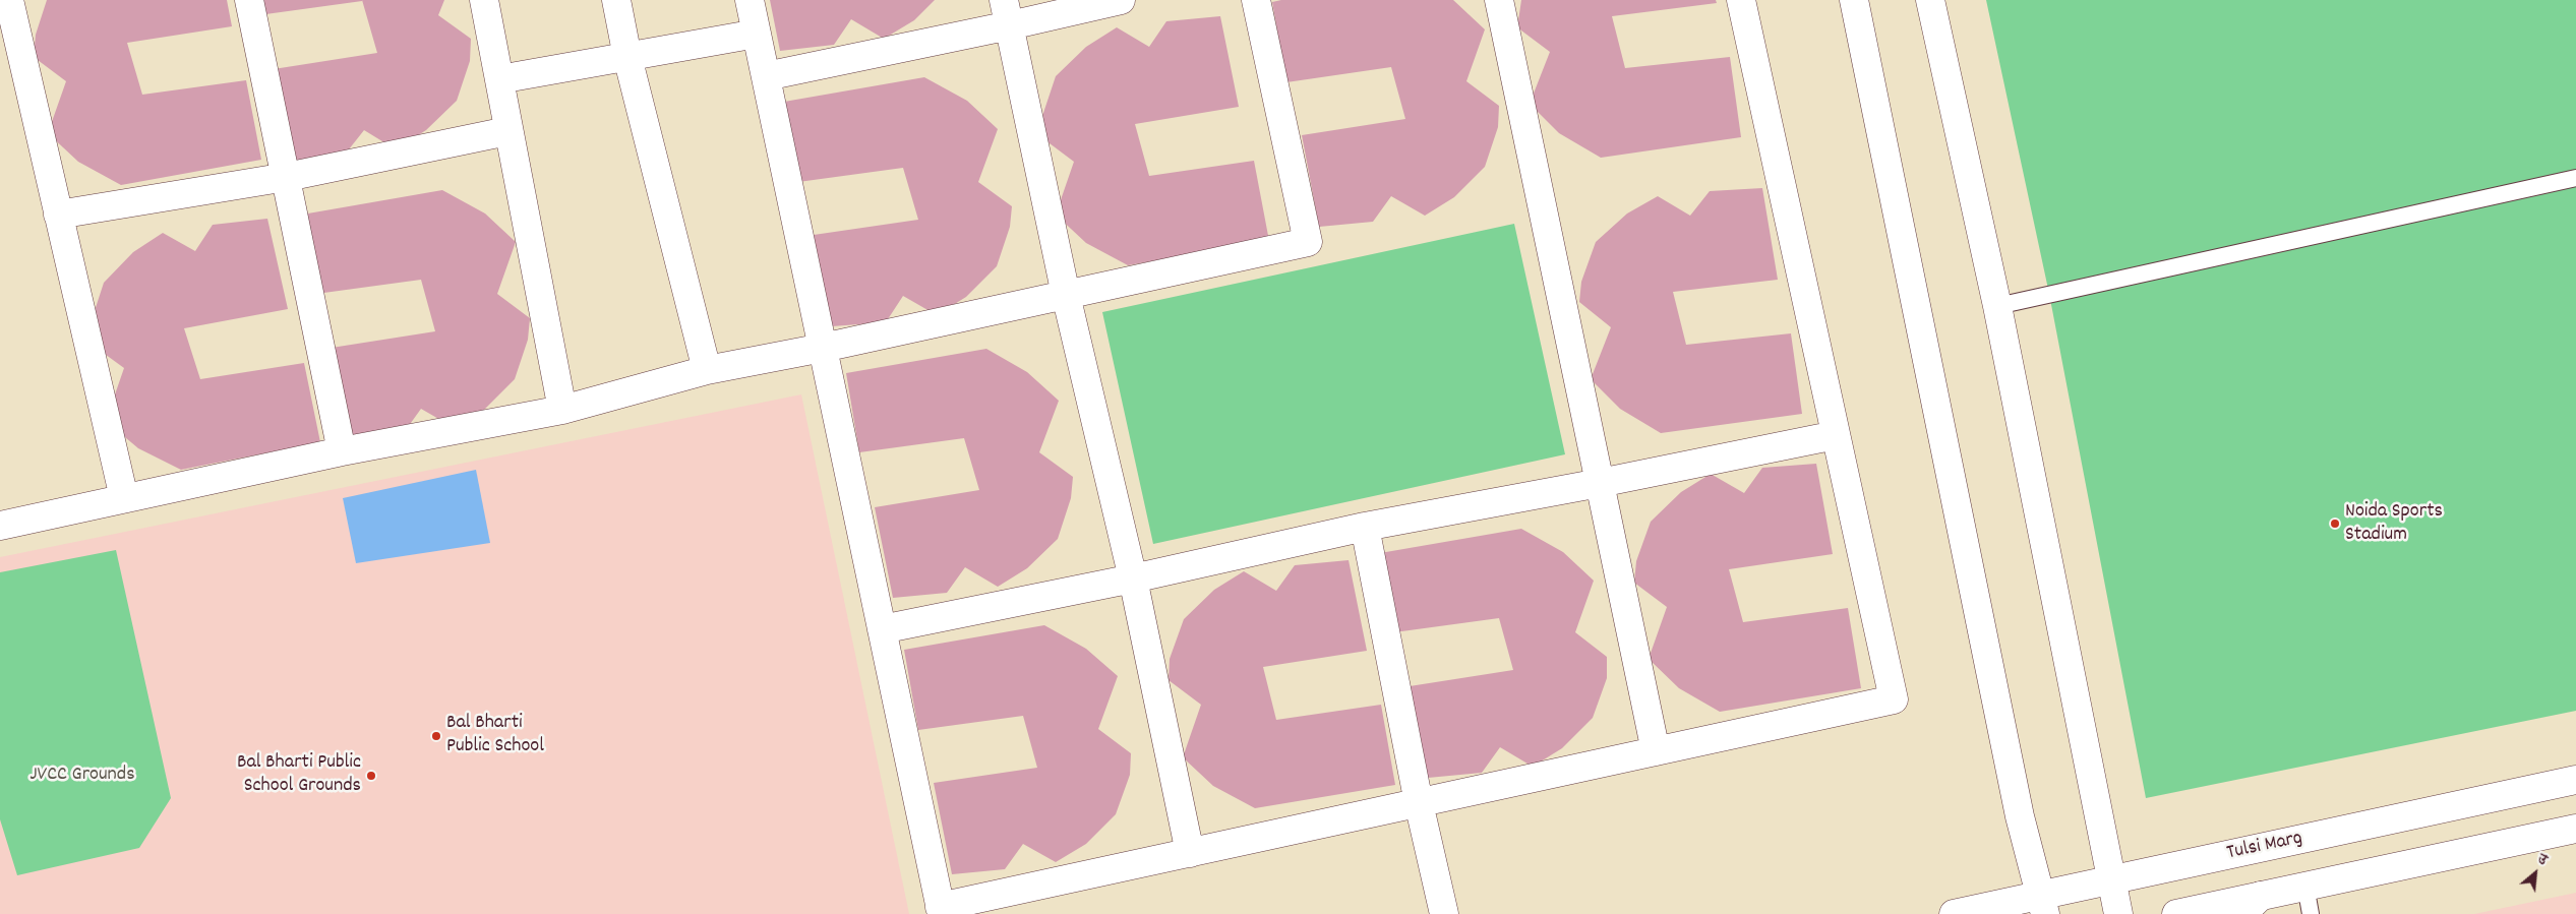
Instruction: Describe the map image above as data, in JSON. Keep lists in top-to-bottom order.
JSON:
{
  "streets": {
    "street": ["Tulsi Marg"]
  },
  "parks": ["JVCC Grounds"],
  "places": ["Noida Sports Stadium", "Bal Bharti Public School", "Bal Bharti Public School Grounds"],
  "north": "top right"
}
